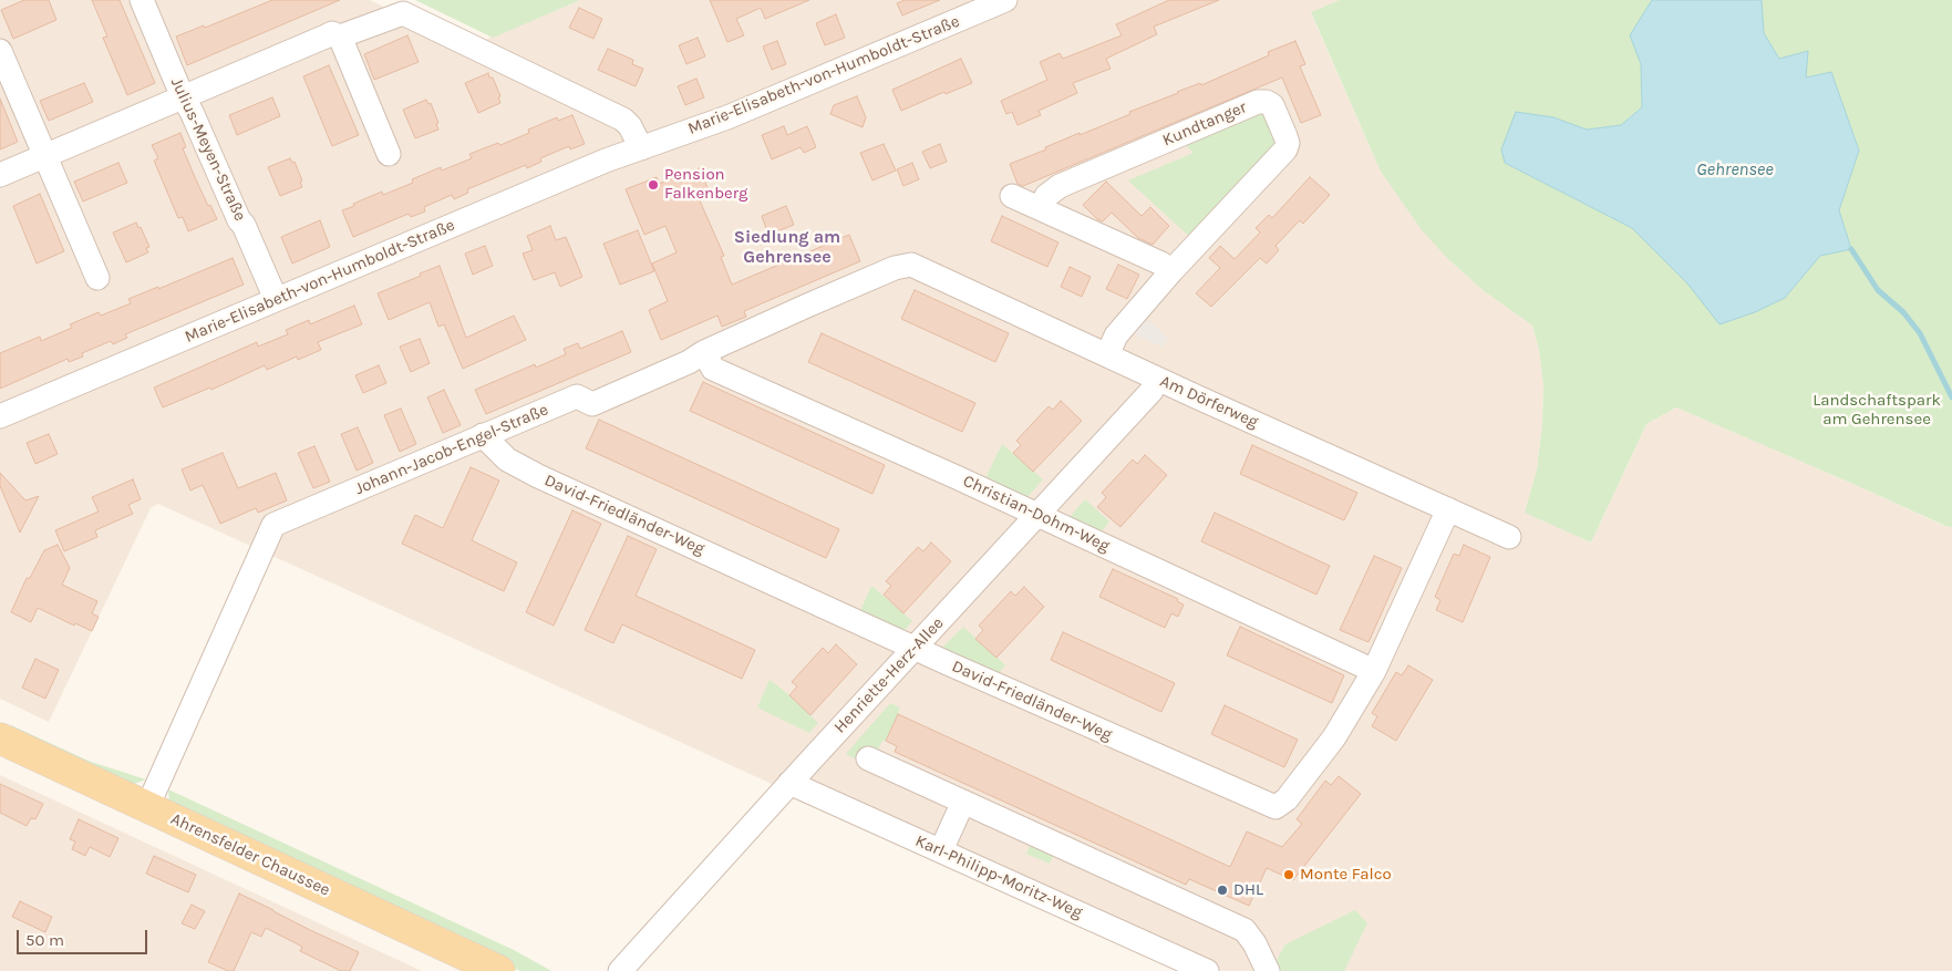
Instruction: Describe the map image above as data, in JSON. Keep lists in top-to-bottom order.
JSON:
{
  "streets": {
    "main road": ["Ahrensfelder Chaussee"],
    "street": [
      "Marie-Elisabeth-von-Humboldt-Straße",
      "Kundtanger",
      "Julius-Meyen-Straße",
      "Am Dörferweg",
      "Johann-Jacob-Engel-Straße",
      "Christian-Dohm-Weg",
      "David-Friedländer-Weg",
      "Henriette-Herz-Allee",
      "Karl-Philipp-Moritz-Weg"
    ]
  },
  "crossings": [
    ["Marie-Elisabeth-von-Humboldt-Straße", "Julius-Meyen-Straße"],
    ["Kundtanger", "Am Dörferweg"],
    ["Am Dörferweg", "Johann-Jacob-Engel-Straße"],
    ["Am Dörferweg", "David-Friedländer-Weg"],
    ["Am Dörferweg", "Henriette-Herz-Allee"],
    ["Johann-Jacob-Engel-Straße", "Christian-Dohm-Weg"],
    ["Johann-Jacob-Engel-Straße", "David-Friedländer-Weg"],
    ["Johann-Jacob-Engel-Straße", "Ahrensfelder Chaussee"],
    ["Christian-Dohm-Weg", "David-Friedländer-Weg"],
    ["Christian-Dohm-Weg", "Henriette-Herz-Allee"],
    ["David-Friedländer-Weg", "Henriette-Herz-Allee"],
    ["Henriette-Herz-Allee", "Karl-Philipp-Moritz-Weg"]
  ],
  "districts": ["Siedlung am Gehrensee"],
  "water": ["Gehrensee"],
  "parks": ["Landschaftspark am Gehrensee"],
  "places": ["Pension Falkenberg", "Monte Falco", "DHL"],
  "scale_bar": "50 m"
}
